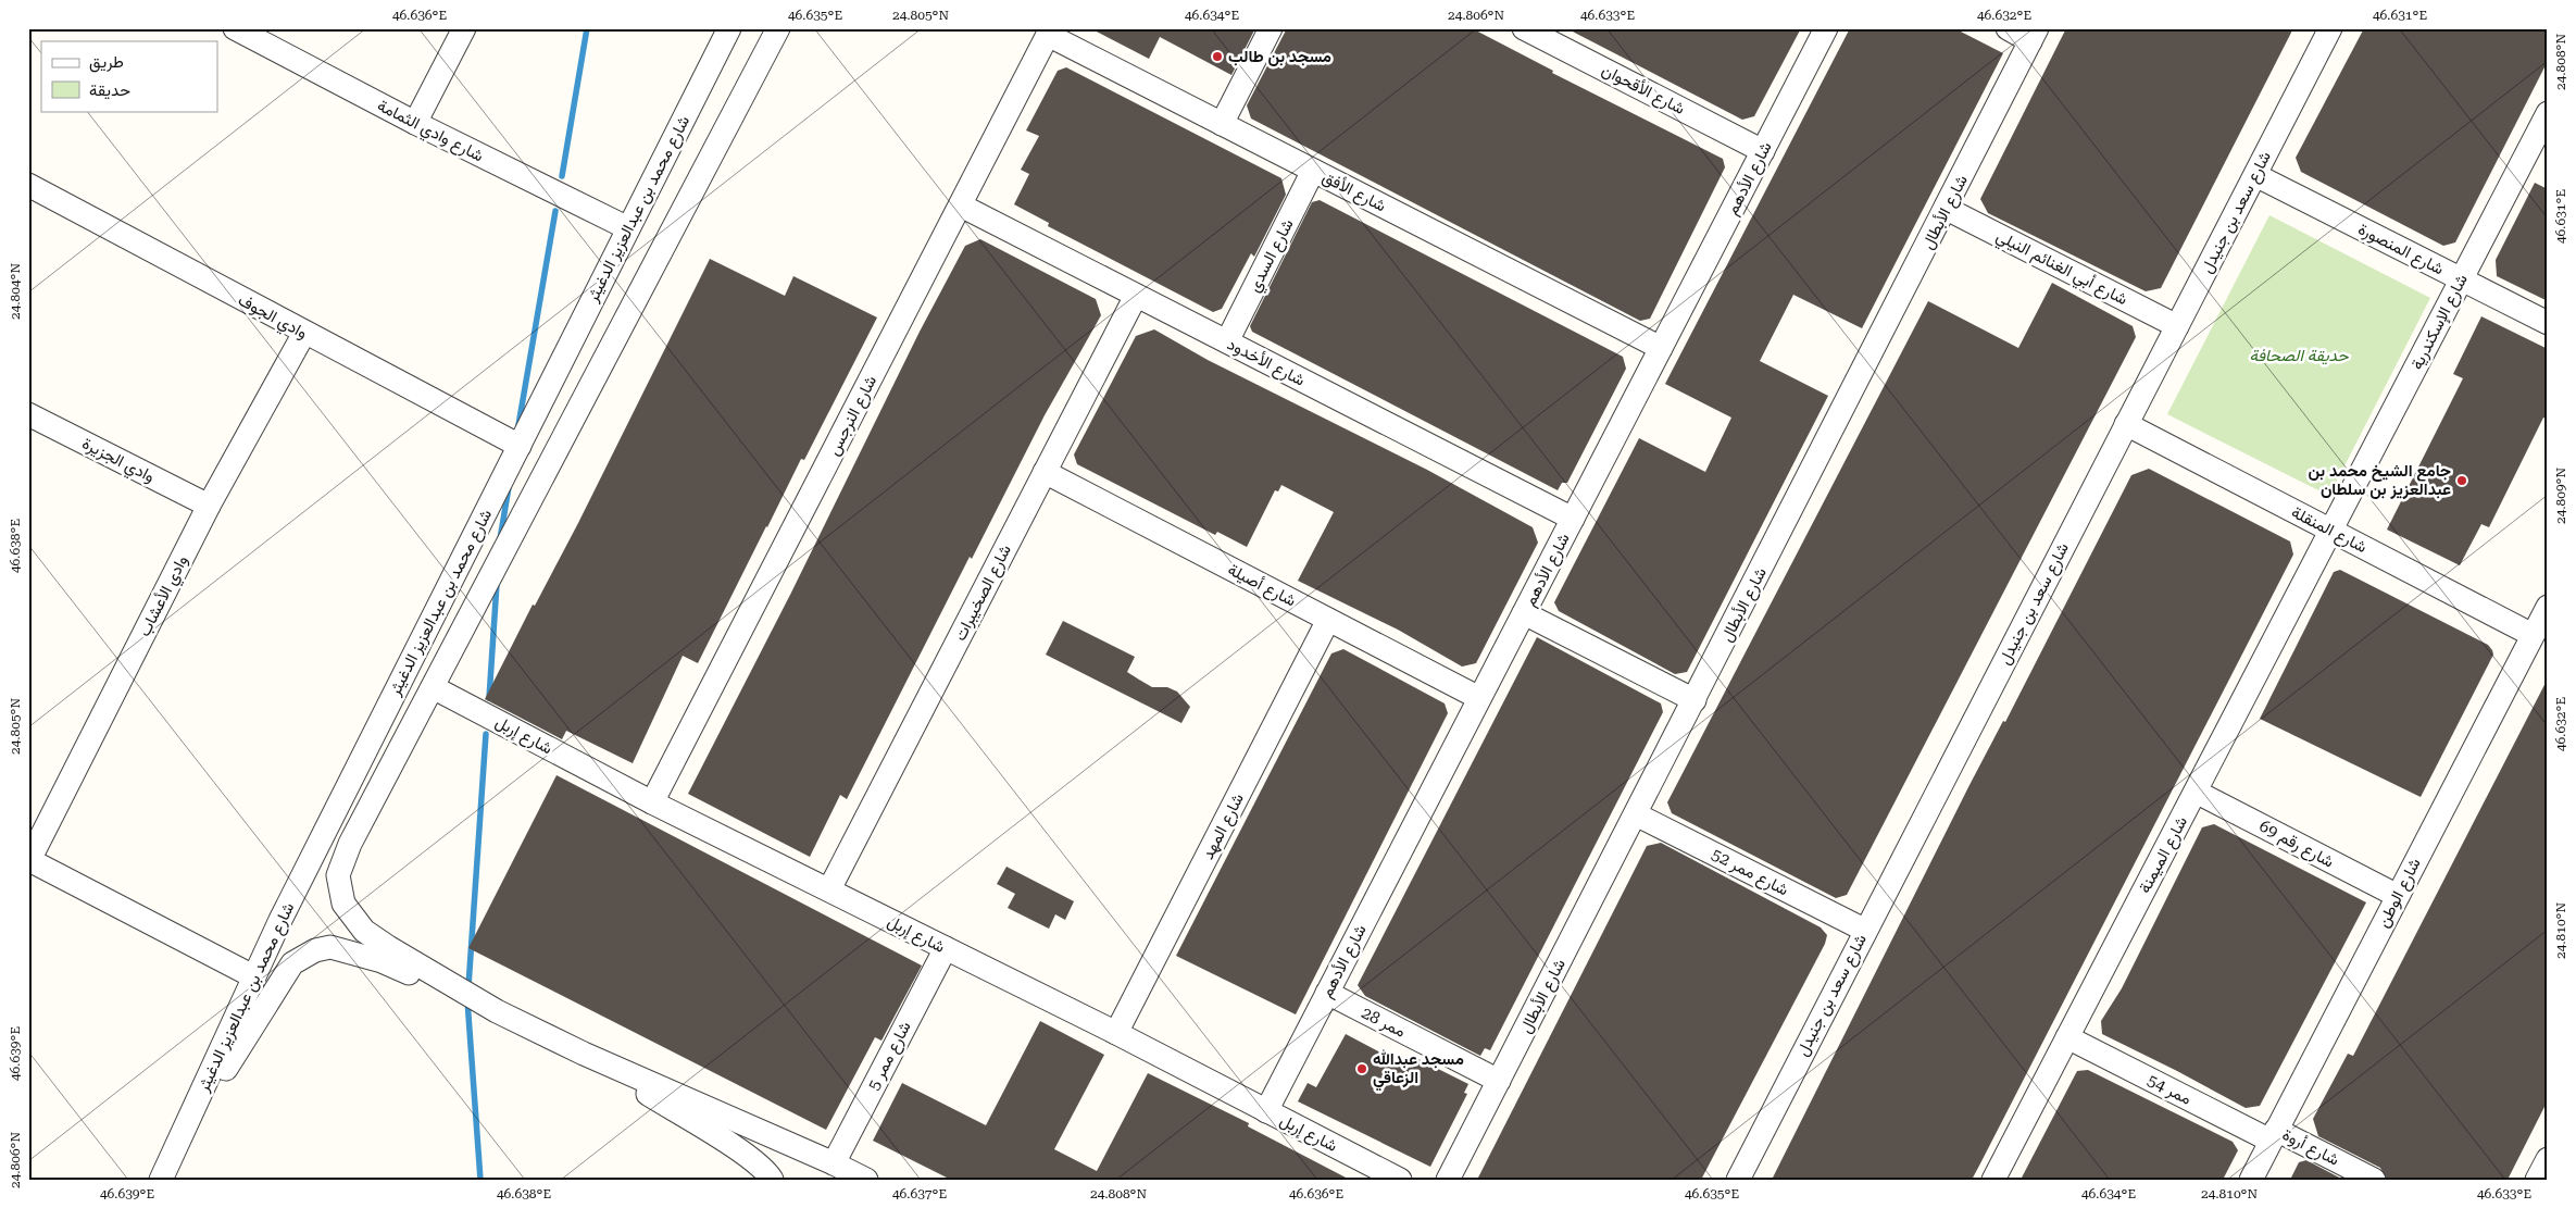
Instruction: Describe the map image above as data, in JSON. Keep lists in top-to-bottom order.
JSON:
{
  "streets": {
    "street": [
      "شارع الأقحوان",
      "شارع وادي الثمامة",
      "شارع الأدهم",
      "شارع الأفق",
      "شارع محمد بن عبدالعزيز الدغيثر",
      "شارع الأبطال",
      "شارع سعد بن جنيدل",
      "شارع المنصورة",
      "شارع السدي",
      "شارع أبي الغنائم النيلي",
      "وادي الجوف",
      "شارع الإسكندرية",
      "شارع الأخدود",
      "شارع النرجس",
      "وادي الجزيرة",
      "شارع المنقلة",
      "شارع أصيلة",
      "شارع الصخيبرات",
      "وادي الأعشاب",
      "شارع إربل",
      "شارع المهد",
      "شارع رقم 69",
      "شارع الميمنة",
      "شارع ممر 52",
      "شارع الوطن",
      "ممر 28",
      "شارع ممر 5",
      "ممر 54",
      "شارع أروة"
    ]
  },
  "crossings": [
    ["شارع الأقحوان", "شارع الأدهم"],
    ["شارع وادي الثمامة", "شارع محمد بن عبدالعزيز الدغيثر"],
    ["شارع الأدهم", "شارع الأفق"],
    ["شارع الأدهم", "شارع الأخدود"],
    ["شارع الأدهم", "شارع أصيلة"],
    ["شارع الأدهم", "شارع إربل"],
    ["شارع الأدهم", "ممر 28"],
    ["شارع الأفق", "شارع السدي"],
    ["شارع الأفق", "شارع النرجس"],
    ["شارع محمد بن عبدالعزيز الدغيثر", "وادي الجوف"],
    ["شارع محمد بن عبدالعزيز الدغيثر", "شارع إربل"],
    ["شارع الأبطال", "شارع أبي الغنائم النيلي"],
    ["شارع الأبطال", "شارع ممر 52"],
    ["شارع الأبطال", "ممر 28"],
    ["شارع سعد بن جنيدل", "شارع المنصورة"],
    ["شارع سعد بن جنيدل", "شارع أبي الغنائم النيلي"],
    ["شارع سعد بن جنيدل", "شارع المنقلة"],
    ["شارع سعد بن جنيدل", "شارع ممر 52"],
    ["شارع المنصورة", "شارع الإسكندرية"],
    ["شارع السدي", "شارع الأخدود"],
    ["وادي الجوف", "وادي الأعشاب"],
    ["شارع الإسكندرية", "شارع المنقلة"],
    ["شارع الإسكندرية", "شارع الميمنة"],
    ["شارع الأخدود", "شارع النرجس"],
    ["شارع الأخدود", "شارع الصخيبرات"],
    ["شارع النرجس", "شارع إربل"],
    ["وادي الجزيرة", "وادي الأعشاب"],
    ["شارع المنقلة", "شارع الميمنة"],
    ["شارع المنقلة", "شارع الوطن"],
    ["شارع أصيلة", "شارع الصخيبرات"],
    ["شارع أصيلة", "شارع المهد"],
    ["شارع الصخيبرات", "شارع إربل"],
    ["شارع إربل", "شارع المهد"],
    ["شارع إربل", "شارع ممر 5"],
    ["شارع رقم 69", "شارع الميمنة"],
    ["شارع رقم 69", "شارع الوطن"],
    ["شارع الميمنة", "ممر 54"],
    ["شارع الوطن", "ممر 54"],
    ["شارع الوطن", "شارع أروة"],
    ["ممر 54", "شارع أروة"]
  ],
  "parks": ["حديقة الصحافة"],
  "places": ["مسجد بن طالب", "جامع الشيخ محمد بن عبدالعزيز بن سلطان", "مسجد عبدالله الزعاقي"],
  "legend": ["طريق", "حديقة"],
  "coordinates": [
    "46.636°E",
    "46.635°E",
    "24.805°N",
    "46.634°E",
    "24.806°N",
    "46.633°E",
    "46.632°E",
    "46.631°E",
    "24.808°N",
    "24.804°N",
    "24.809°N",
    "46.638°E",
    "24.810°N",
    "46.639°E",
    "46.637°E"
  ]
}
